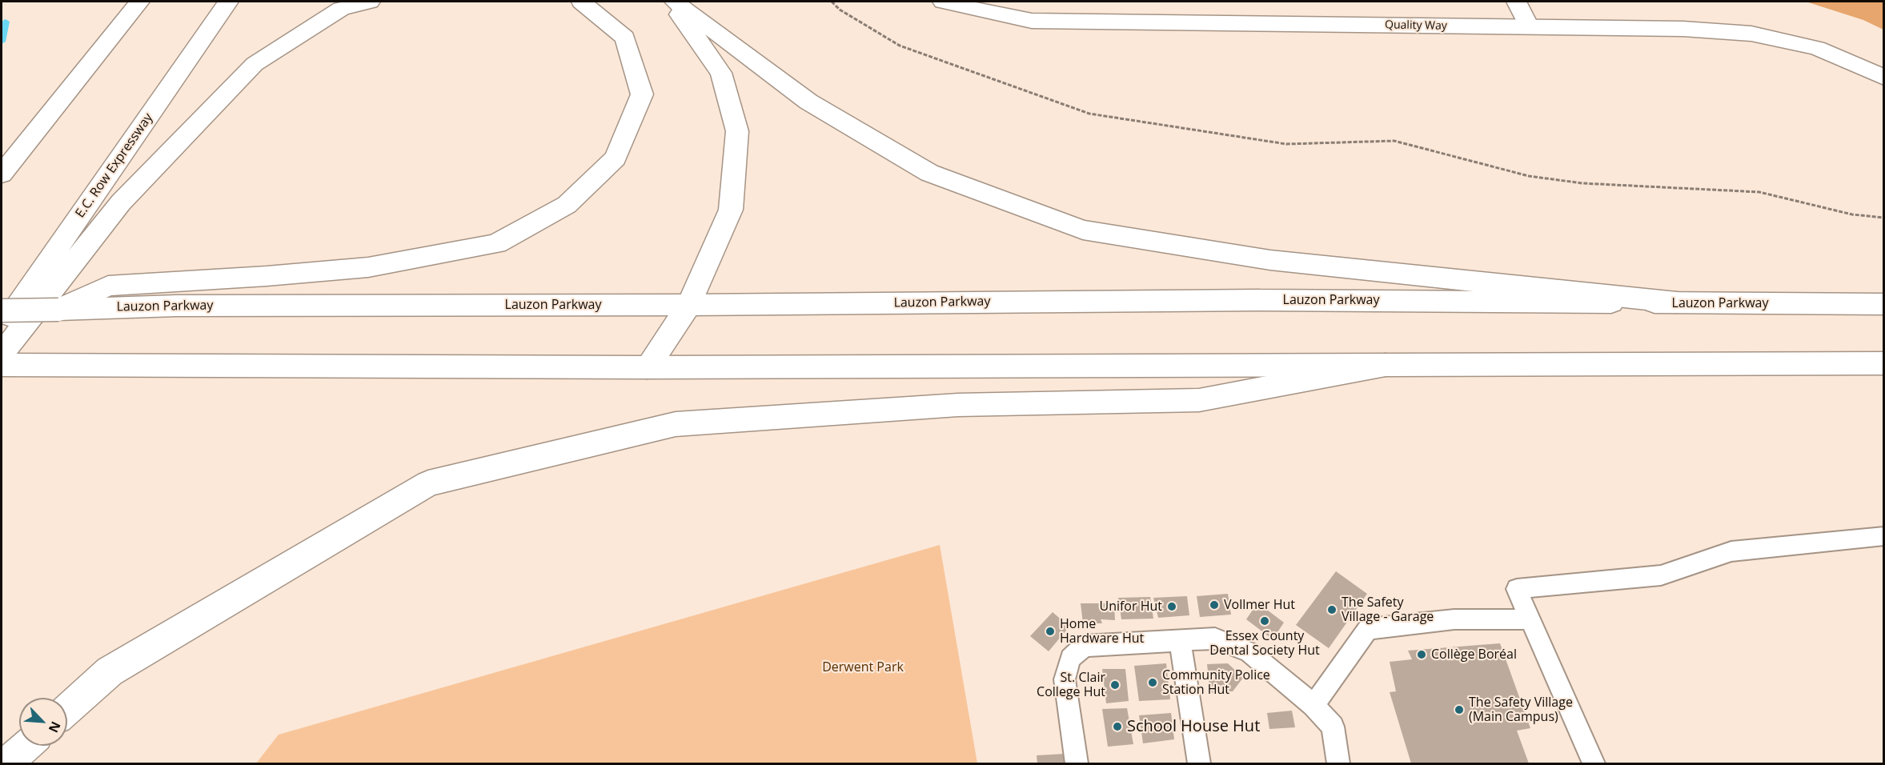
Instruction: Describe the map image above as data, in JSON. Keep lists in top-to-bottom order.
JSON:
{
  "streets": {
    "main road": ["Quality Way", "E.C. Row Expressway", "Lauzon Parkway"]
  },
  "parks": ["Derwent Park"],
  "places": [
    "Vollmer Hut",
    "Unifor Hut",
    "The Safety Village - Garage",
    "Essex County Dental Society Hut",
    "Home Hardware Hut",
    "Collège Boréal",
    "Community Police Station Hut",
    "St. Clair College Hut",
    "The Safety Village (Main Campus)",
    "School House Hut"
  ],
  "north": "bottom right"
}
